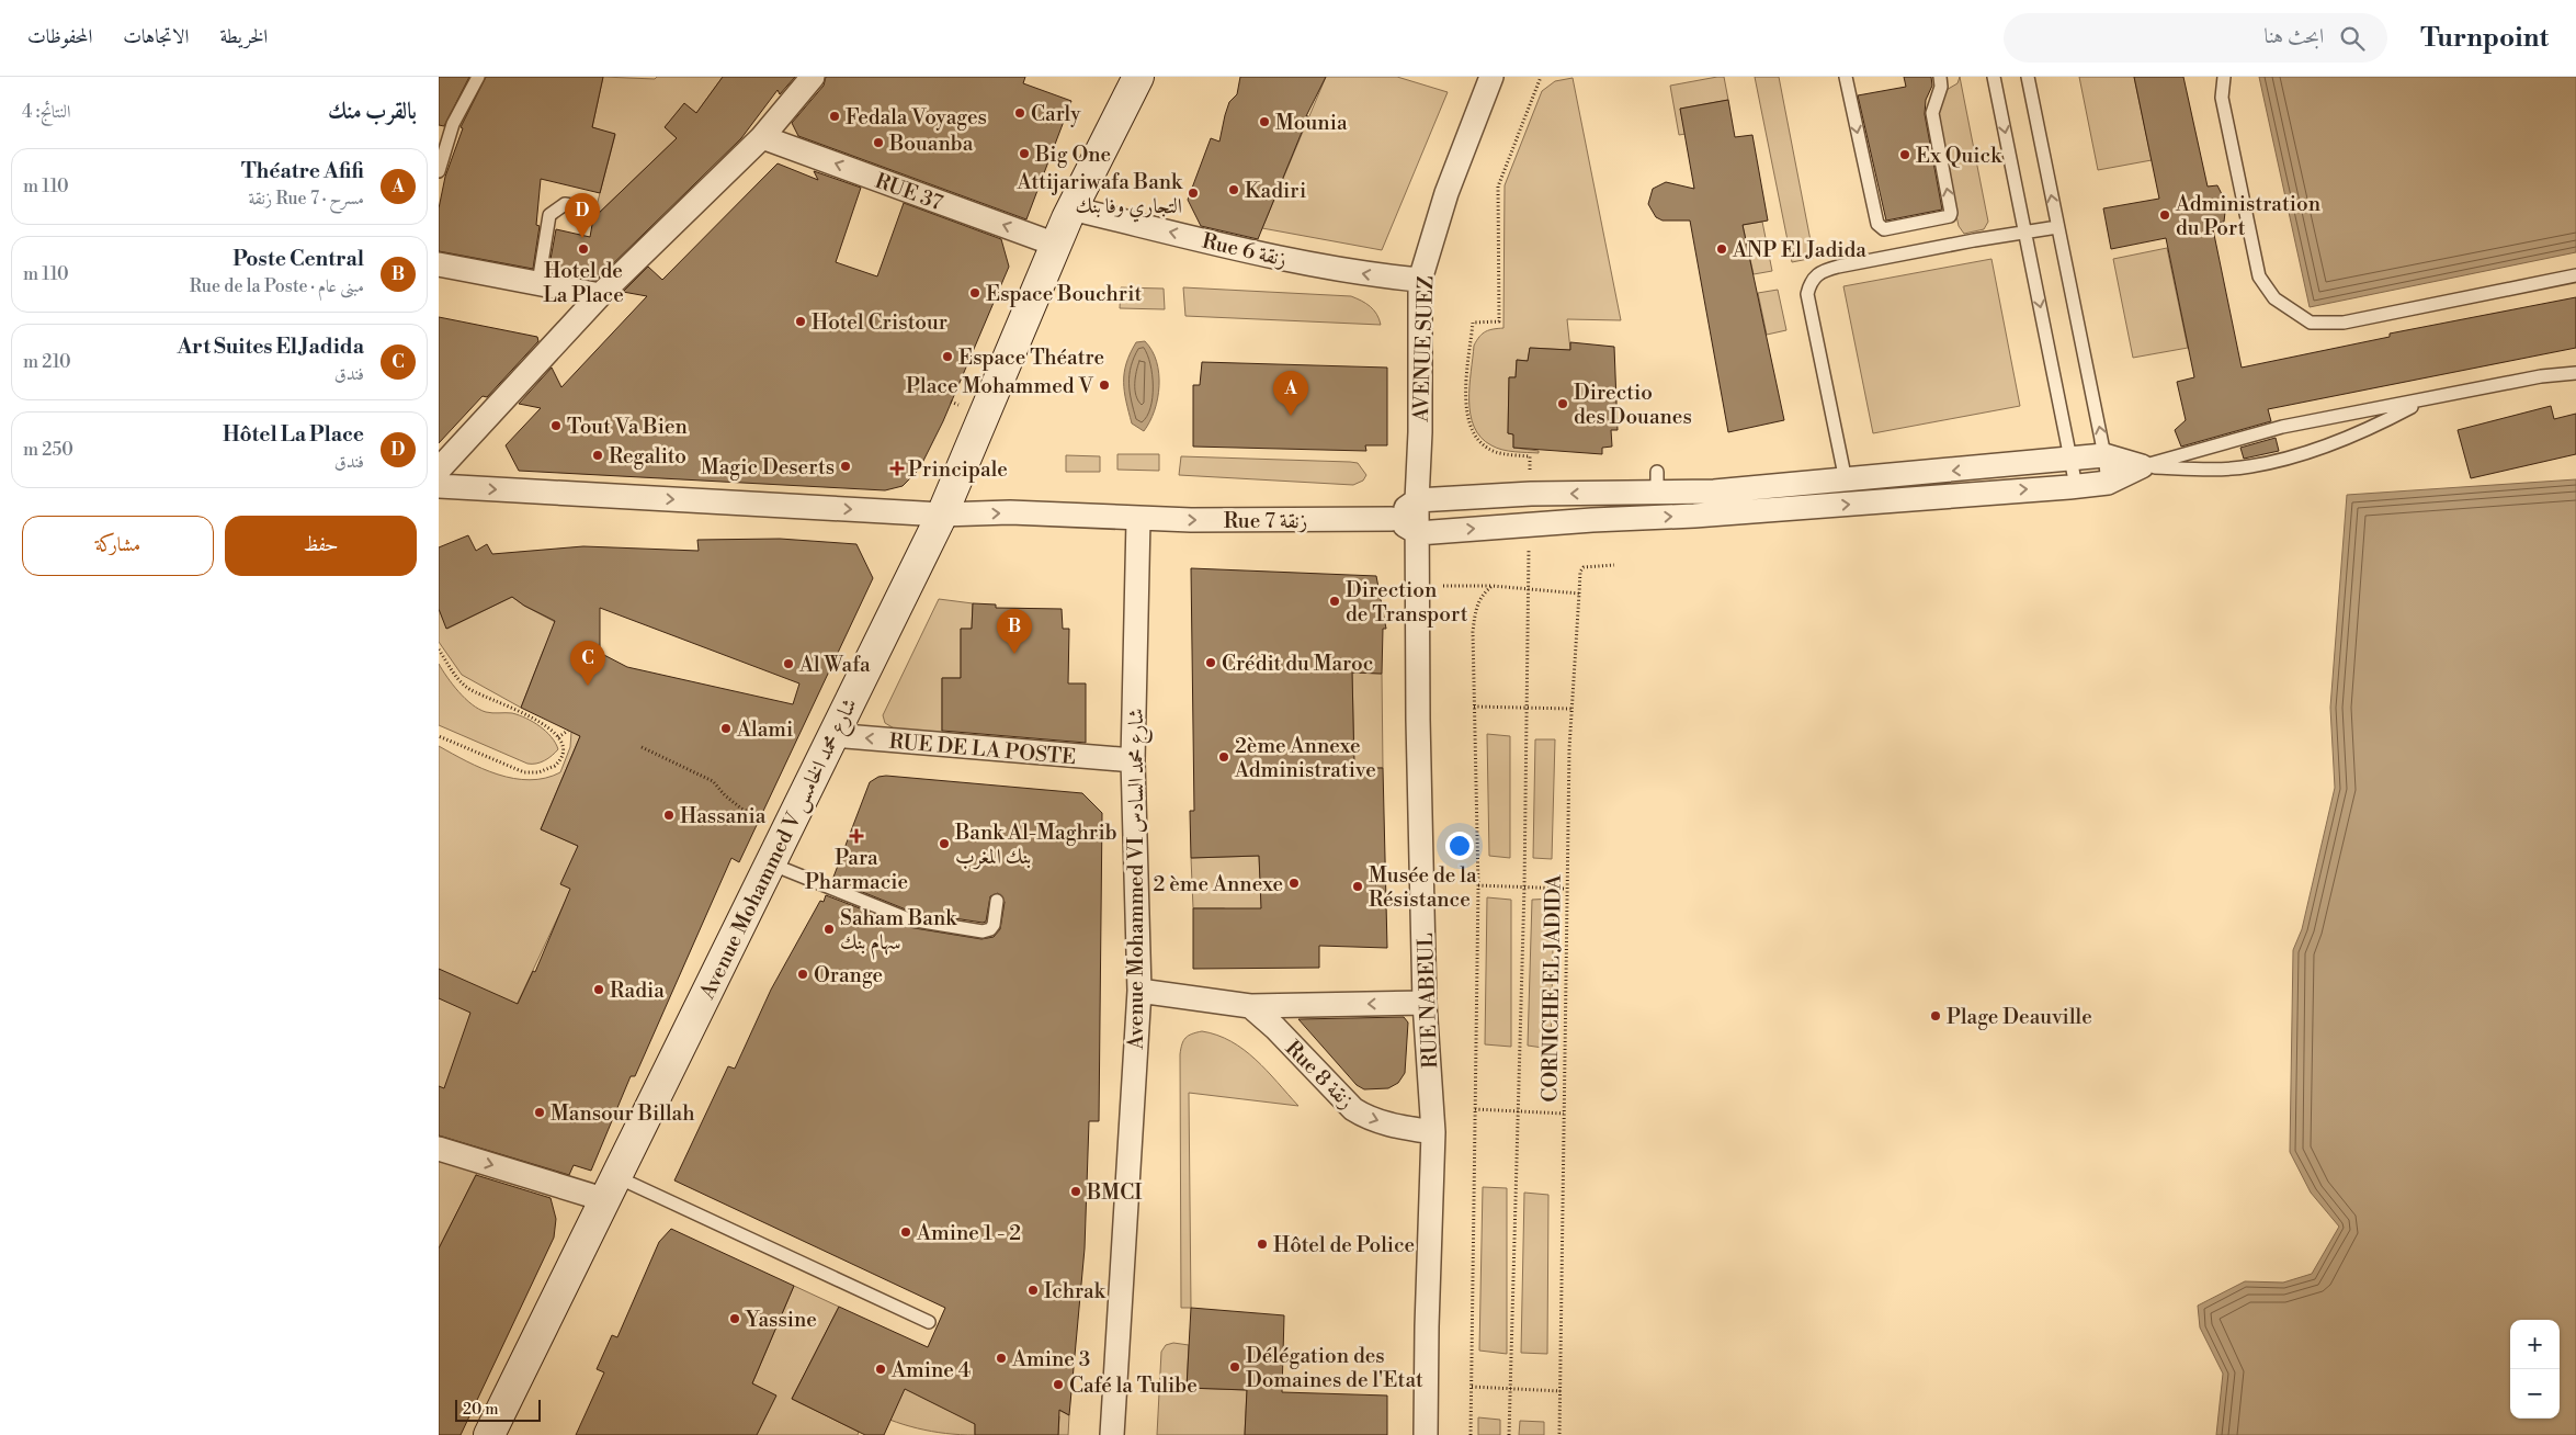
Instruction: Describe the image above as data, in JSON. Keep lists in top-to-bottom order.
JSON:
{
  "streets": {
    "street": [
      "RUE 37",
      "Rue 6 زنقة",
      "AVENUE SUEZ",
      "Rue 7 زنقة",
      "RUE DE LA POSTE",
      "Avenue Mohammed V شارع محمد الخامس",
      "Avenue Mohammed VI شارع محمد السادس",
      "RUE NABEUL",
      "Rue 8 زنقة"
    ],
    "path": ["CORNICHE EL JADIDA"]
  },
  "crossings": [
    ["RUE 37", "Avenue Mohammed V شارع محمد الخامس"],
    ["Rue 6 زنقة", "AVENUE SUEZ"],
    ["Rue 6 زنقة", "Avenue Mohammed V شارع محمد الخامس"],
    ["AVENUE SUEZ", "RUE NABEUL"],
    ["Rue 7 زنقة", "Avenue Mohammed V شارع محمد الخامس"],
    ["Rue 7 زنقة", "Avenue Mohammed VI شارع محمد السادس"],
    ["RUE DE LA POSTE", "Avenue Mohammed V شارع محمد الخامس"],
    ["RUE DE LA POSTE", "Avenue Mohammed VI شارع محمد السادس"],
    ["Avenue Mohammed VI شارع محمد السادس", "Rue 8 زنقة"],
    ["RUE NABEUL", "Rue 8 زنقة"]
  ],
  "one_way": [
    "RUE 37",
    "Rue 6 زنقة",
    "Rue 7 زنقة",
    "RUE DE LA POSTE"
  ],
  "places": {
    "other": [
      "Carly",
      "Fedala Voyages",
      "Mounia",
      "Bouanba",
      "Big One",
      "Ex Quick",
      "Kadiri",
      "Attijariwafa Bank التجاري وفا بنك",
      "Administration du Port",
      "Hotel de La Place",
      "ANP El Jadida",
      "Espace Bouchrit",
      "Hotel Cristour",
      "Espace Théatre",
      "Place Mohammed V",
      "Directio des Douanes",
      "Tout Va Bien",
      "Regalito",
      "Magic Deserts",
      "Direction de Transport",
      "Crédit du Maroc",
      "Al Wafa",
      "Alami",
      "2ème Annexe Administrative",
      "Hassania",
      "Bank Al-Maghrib بنك المغرب",
      "2 ème Annexe",
      "Musée de la Résistance",
      "Saham Bank سهام بنك",
      "Orange",
      "Radia",
      "Plage Deauville",
      "Mansour Billah",
      "BMCI",
      "Amine 1 - 2",
      "Hôtel de Police",
      "Ichrak",
      "Yassine",
      "Amine 3",
      "Délégation des Domaines de l'Etat",
      "Amine 4",
      "Café la Tulibe"
    ],
    "health": ["Principale", "Para Pharmacie"]
  },
  "scale_bar": "20 m",
  "page": {
    "header": "Turnpoint",
    "search": "ابحث هنا",
    "nav": ["الخريطة", "الاتجاهات", "المحفوظات"],
    "heading": ["بالقرب منك", "النتائج: 4"],
    "list": [
      {
        "mark": "A",
        "name": "Théatre Afifi",
        "note": "مسرح · Rue 7 زنقة",
        "value": "110 m"
      },
      {
        "mark": "B",
        "name": "Poste Central",
        "note": "مبنى عام · Rue de la Poste",
        "value": "110 m"
      },
      {
        "mark": "C",
        "name": "Art Suites El Jadida",
        "note": "فندق",
        "value": "210 m"
      },
      {
        "mark": "D",
        "name": "Hôtel La Place",
        "note": "فندق",
        "value": "250 m"
      }
    ],
    "pins": [
      "D",
      "A",
      "B",
      "C"
    ],
    "buttons": ["حفظ", "مشاركة"],
    "map_buttons": ["+", "−"],
    "scale": "20 m"
  }
}
